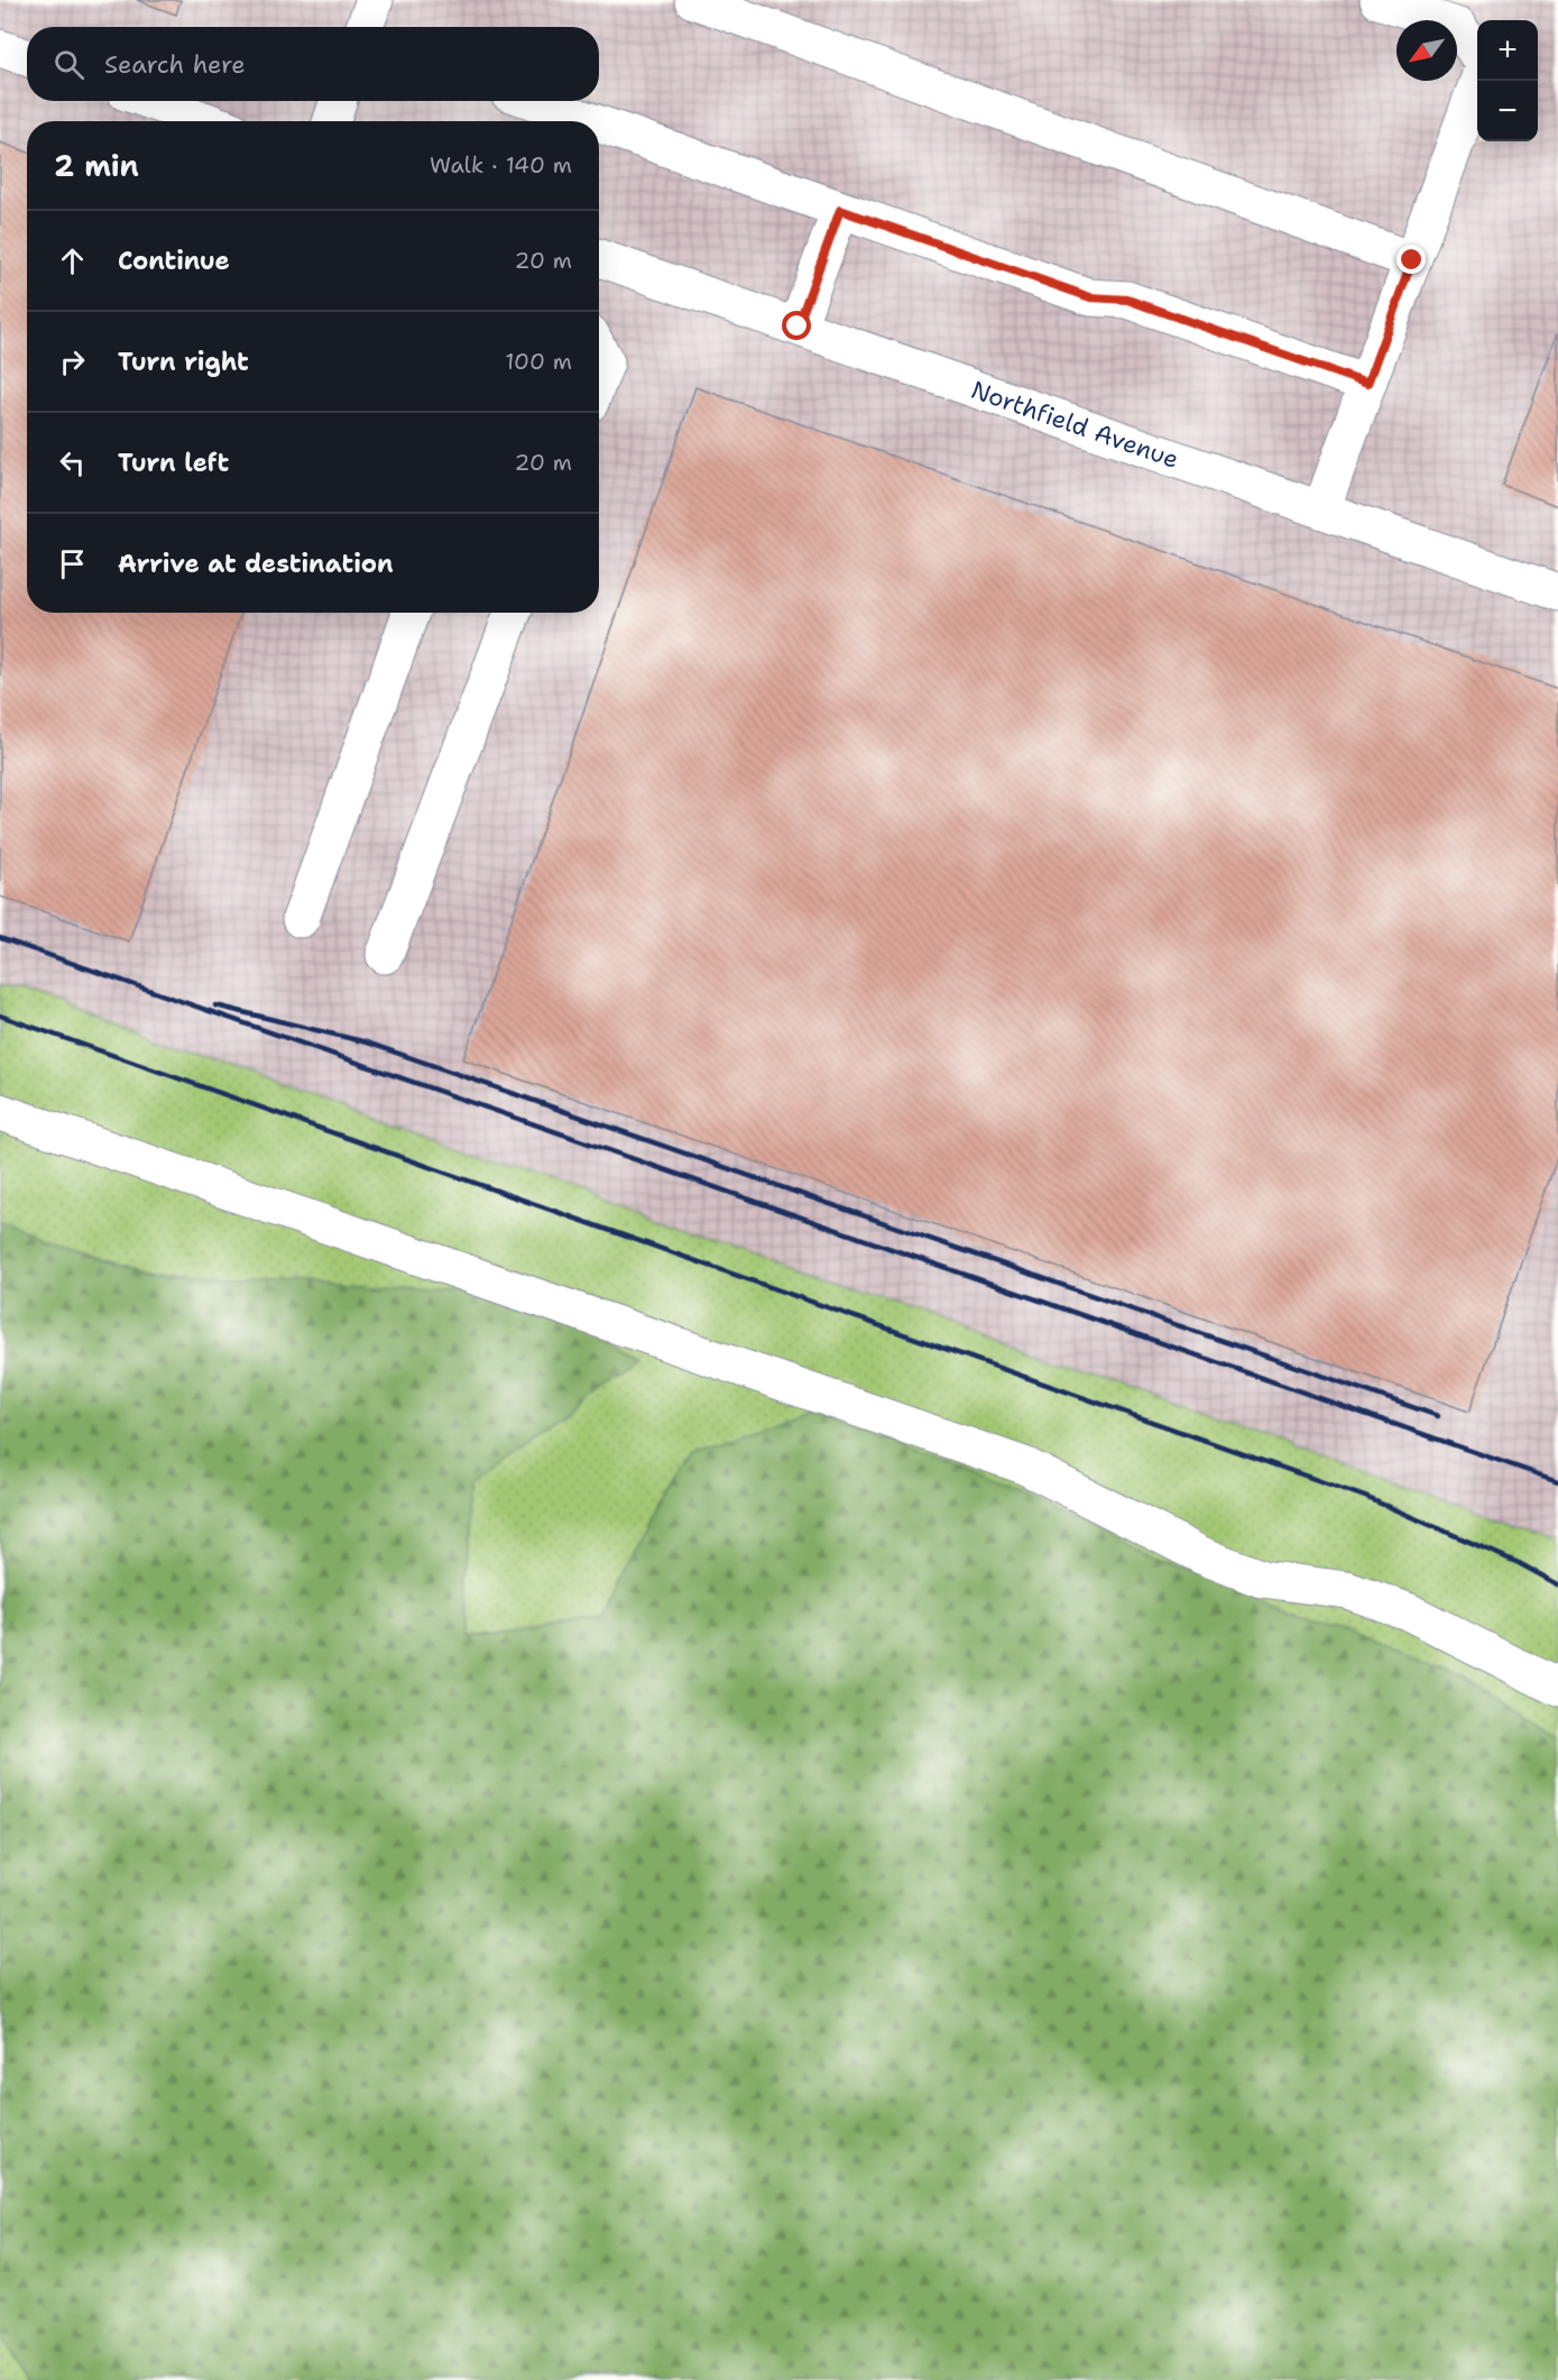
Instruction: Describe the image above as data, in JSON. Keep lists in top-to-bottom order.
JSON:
{
  "streets": {
    "lane": ["Northfield Avenue"]
  },
  "north": "bottom left",
  "page": {
    "map_buttons": ["+", "−"],
    "search": "Search here",
    "heading": ["2 min", "Walk · 140 m"],
    "list": [
      ["Continue", "20 m"],
      ["Turn right", "100 m"],
      ["Turn left", "20 m"],
      "Arrive at destination"
    ]
  }
}
